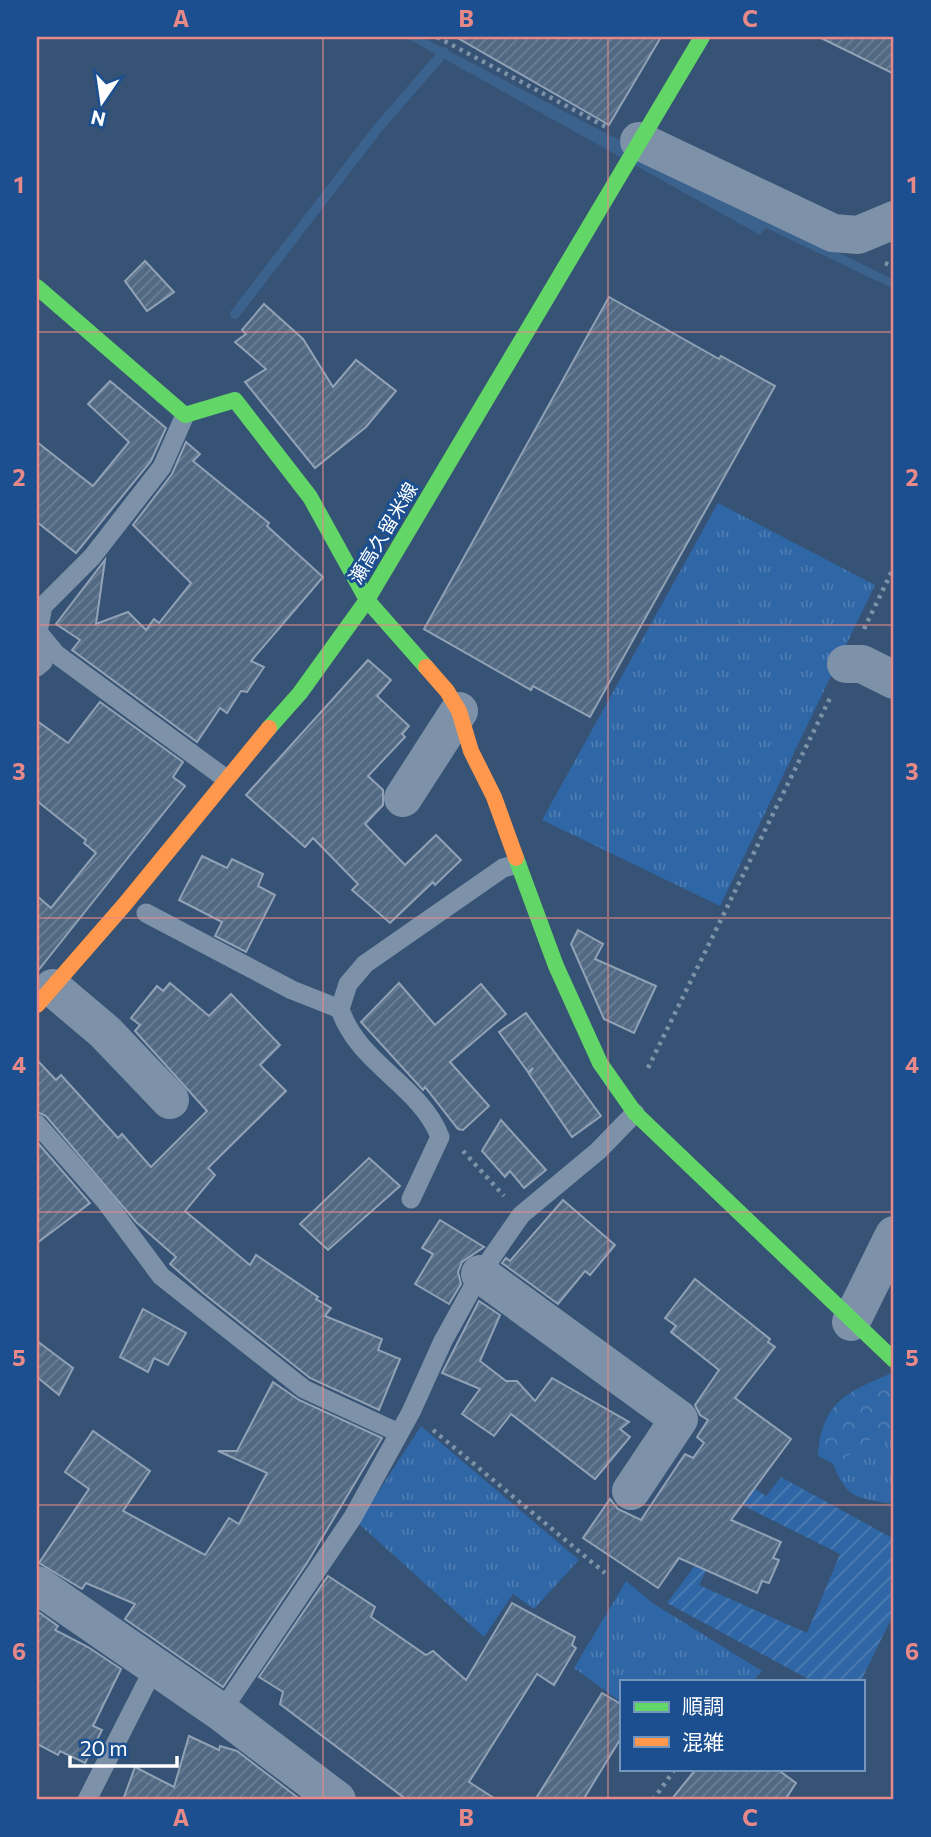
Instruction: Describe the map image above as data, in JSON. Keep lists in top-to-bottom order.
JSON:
{
  "streets": {
    "street": ["瀬高久留米線"]
  },
  "legend": ["順調", "混雑"],
  "scale_bar": "20 m",
  "north": "bottom",
  "grid": {
    "columns": ["A", "B", "C"],
    "rows": [
      "1",
      "2",
      "3",
      "4",
      "5",
      "6"
    ]
  }
}
